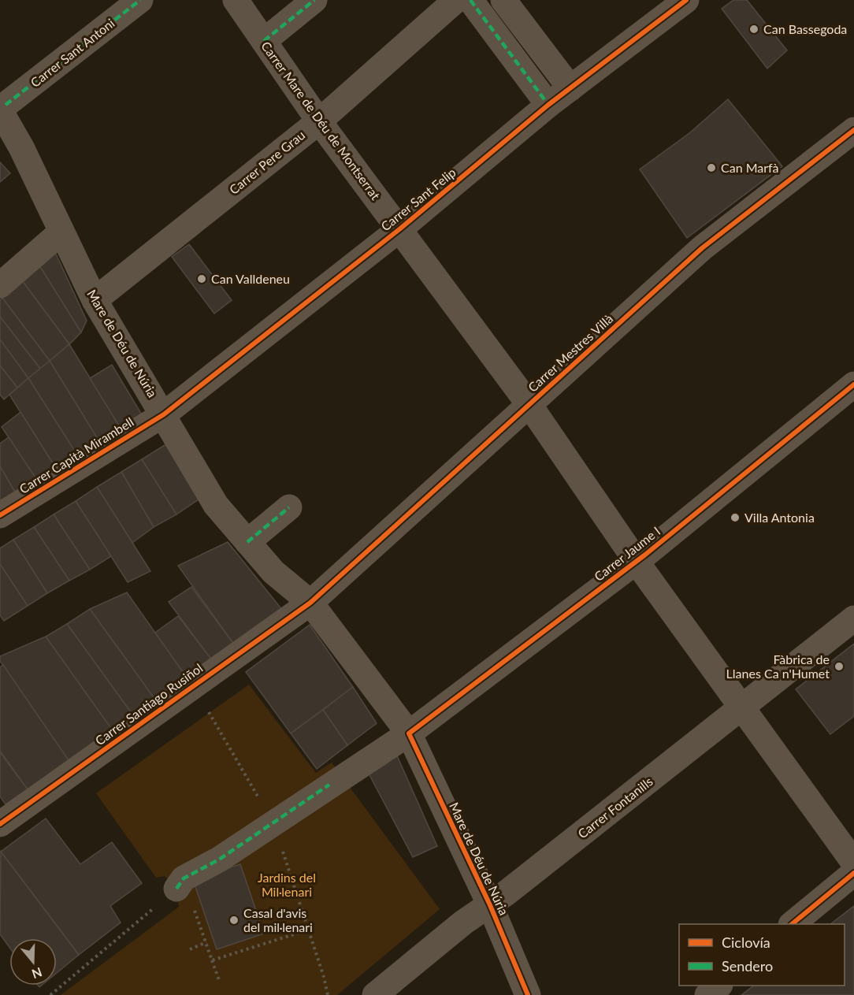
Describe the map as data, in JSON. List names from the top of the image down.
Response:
{
  "streets": {
    "street": [
      "Carrer Sant Antoni",
      "Carrer Mare de Déu de Montserrat",
      "Carrer Pere Grau",
      "Carrer Sant Felip",
      "Mare de Déu de Núria",
      "Carrer Mestres Villà",
      "Carrer Capità Mirambell",
      "Carrer Jaume I",
      "Carrer Santiago Rusiñol",
      "Carrer Fontanills"
    ]
  },
  "crossings": [
    ["Carrer Sant Antoni", "Mare de Déu de Núria"],
    ["Carrer Mare de Déu de Montserrat", "Carrer Pere Grau"],
    ["Carrer Mare de Déu de Montserrat", "Carrer Sant Felip"],
    ["Carrer Mare de Déu de Montserrat", "Carrer Mestres Villà"],
    ["Carrer Mare de Déu de Montserrat", "Carrer Jaume I"],
    ["Carrer Mare de Déu de Montserrat", "Carrer Fontanills"],
    ["Carrer Pere Grau", "Mare de Déu de Núria"],
    ["Carrer Sant Felip", "Mare de Déu de Núria"],
    ["Carrer Sant Felip", "Carrer Capità Mirambell"],
    ["Mare de Déu de Núria", "Carrer Mestres Villà"],
    ["Mare de Déu de Núria", "Carrer Capità Mirambell"],
    ["Mare de Déu de Núria", "Carrer Jaume I"],
    ["Mare de Déu de Núria", "Carrer Santiago Rusiñol"],
    ["Mare de Déu de Núria", "Carrer Fontanills"],
    ["Carrer Mestres Villà", "Carrer Santiago Rusiñol"]
  ],
  "parks": ["Jardins del Mil·lenari"],
  "places": [
    "Can Bassegoda",
    "Can Marfà",
    "Can Valldeneu",
    "Villa Antonia",
    "Fàbrica de Llanes Ca n'Humet",
    "Casal d'avis del mil·lenari"
  ],
  "legend": ["Ciclovía", "Sendero"],
  "north": "bottom"
}
